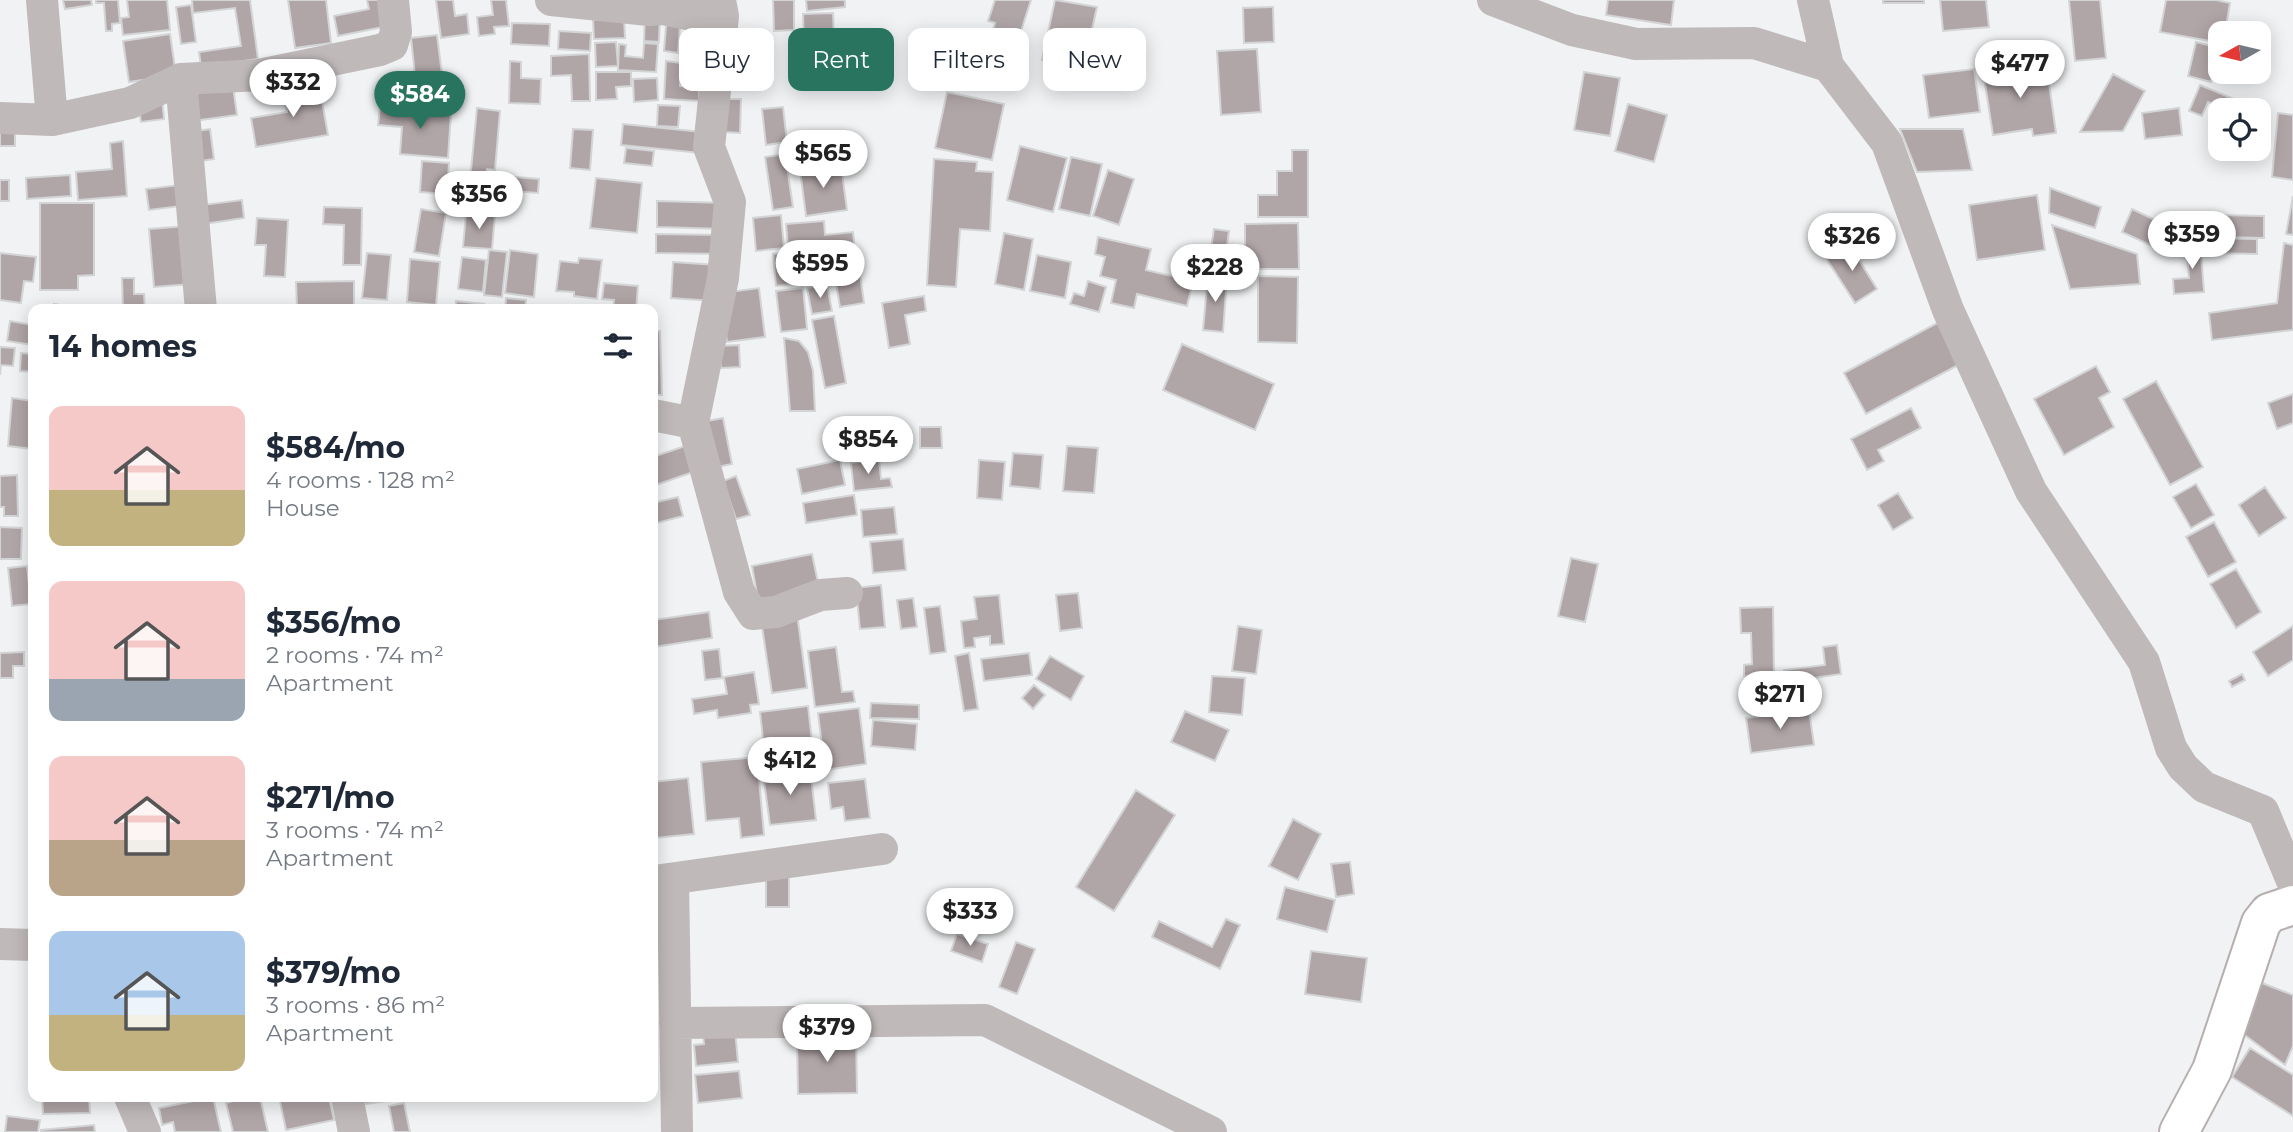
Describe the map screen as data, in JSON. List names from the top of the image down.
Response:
{
  "north": "left",
  "page": {
    "chip": [
      "Buy",
      "Rent",
      "Filters",
      "New"
    ],
    "price": [
      "$477",
      "$332",
      "$584",
      "$565",
      "$356",
      "$359",
      "$326",
      "$595",
      "$228",
      "$854",
      "$271",
      "$412",
      "$333",
      "$379"
    ],
    "heading": "14 homes",
    "list": [
      {
        "name": "$584/mo",
        "note": "4 rooms · 128 m² · House"
      },
      {
        "name": "$356/mo",
        "note": "2 rooms · 74 m² · Apartment"
      },
      {
        "name": "$271/mo",
        "note": "3 rooms · 74 m² · Apartment"
      },
      {
        "name": "$379/mo",
        "note": "3 rooms · 86 m² · Apartment"
      }
    ]
  }
}
